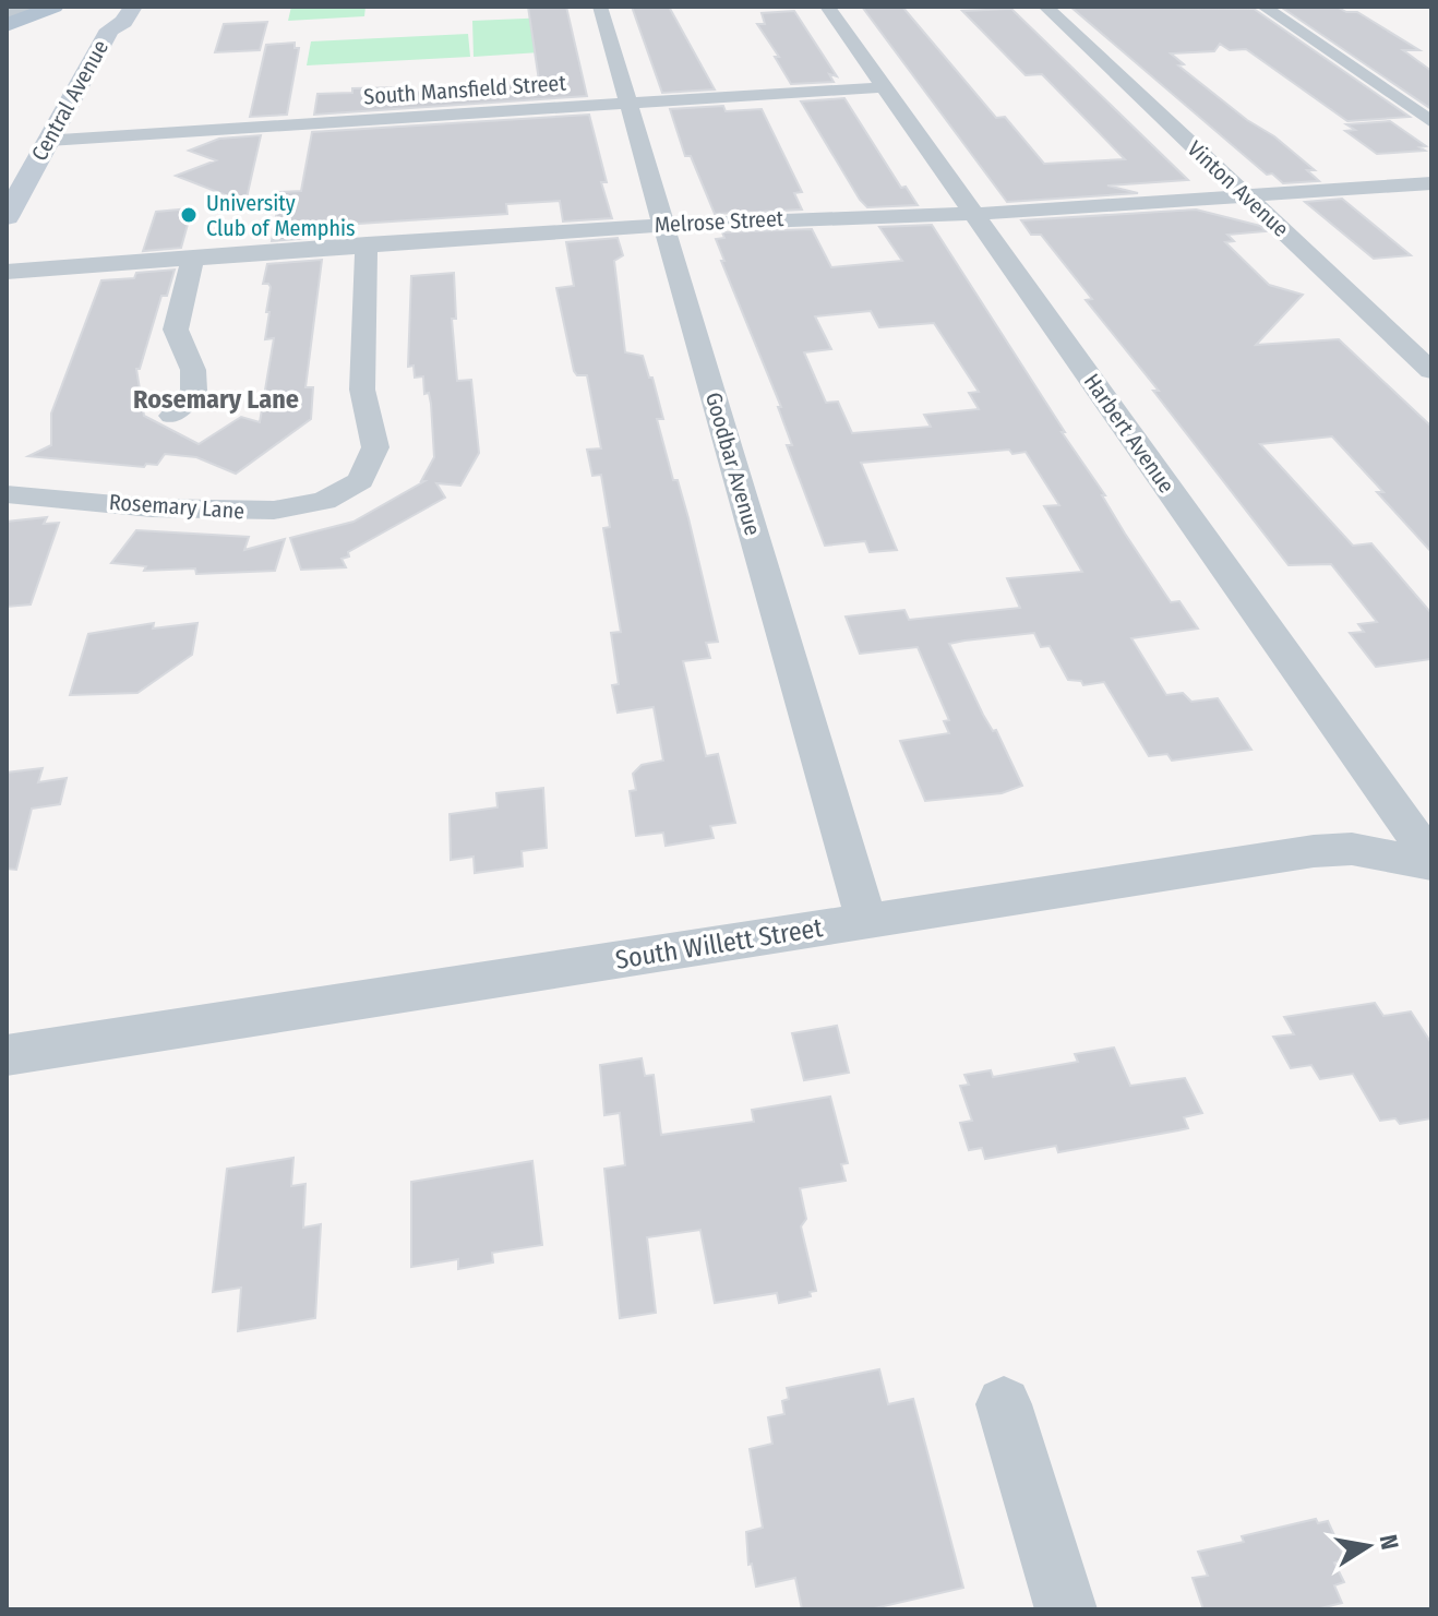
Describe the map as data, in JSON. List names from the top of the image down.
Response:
{
  "streets": {
    "main road": ["Central Avenue"],
    "street": [
      "South Mansfield Street",
      "Vinton Avenue",
      "Melrose Street",
      "Harbert Avenue",
      "Goodbar Avenue",
      "Rosemary Lane",
      "South Willett Street"
    ]
  },
  "crossings": [
    ["South Mansfield Street", "Central Avenue"],
    ["South Mansfield Street", "Harbert Avenue"],
    ["South Mansfield Street", "Goodbar Avenue"],
    ["Vinton Avenue", "Melrose Street"],
    ["Melrose Street", "Harbert Avenue"],
    ["Melrose Street", "Goodbar Avenue"],
    ["Melrose Street", "Rosemary Lane"],
    ["Harbert Avenue", "South Willett Street"],
    ["Goodbar Avenue", "South Willett Street"]
  ],
  "districts": ["Rosemary Lane"],
  "places": ["University Club of Memphis"],
  "north": "right"
}
